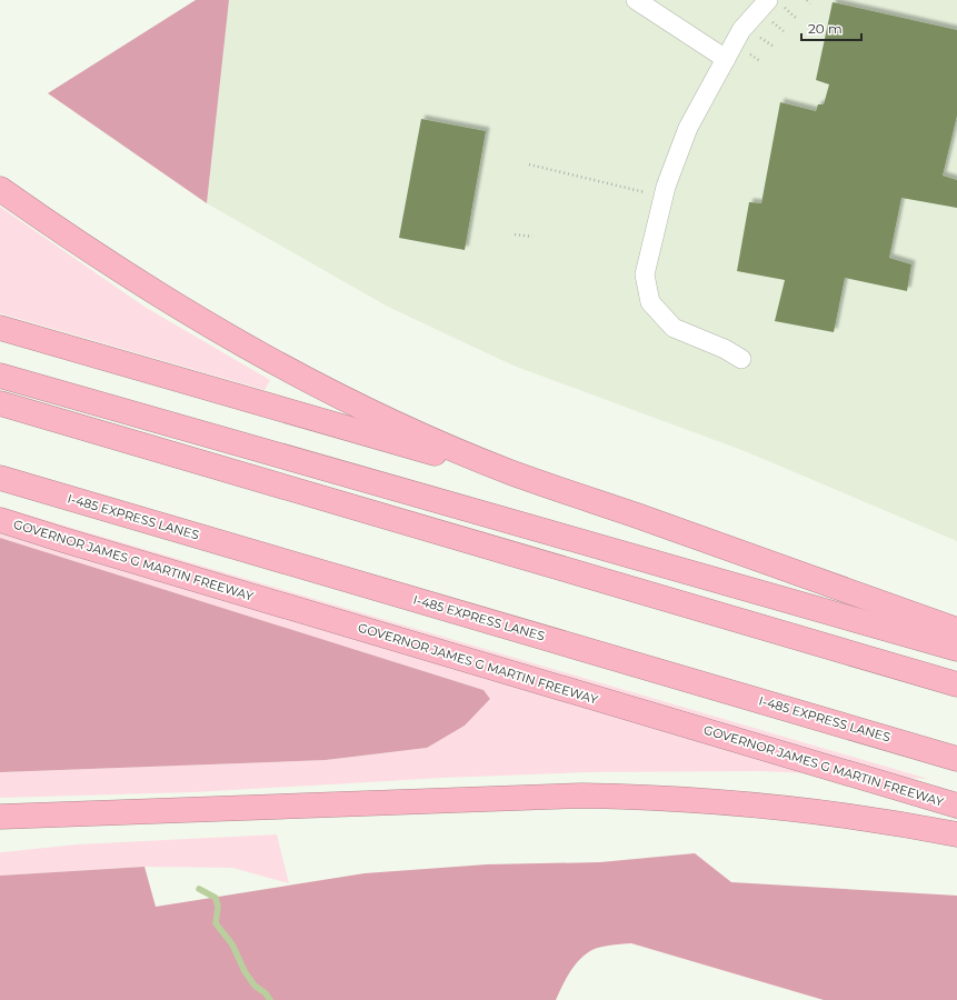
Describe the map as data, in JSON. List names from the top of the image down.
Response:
{
  "streets": {
    "highway": ["I-485 EXPRESS LANES", "GOVERNOR JAMES G MARTIN FREEWAY"]
  },
  "scale_bar": "20 m"
}
